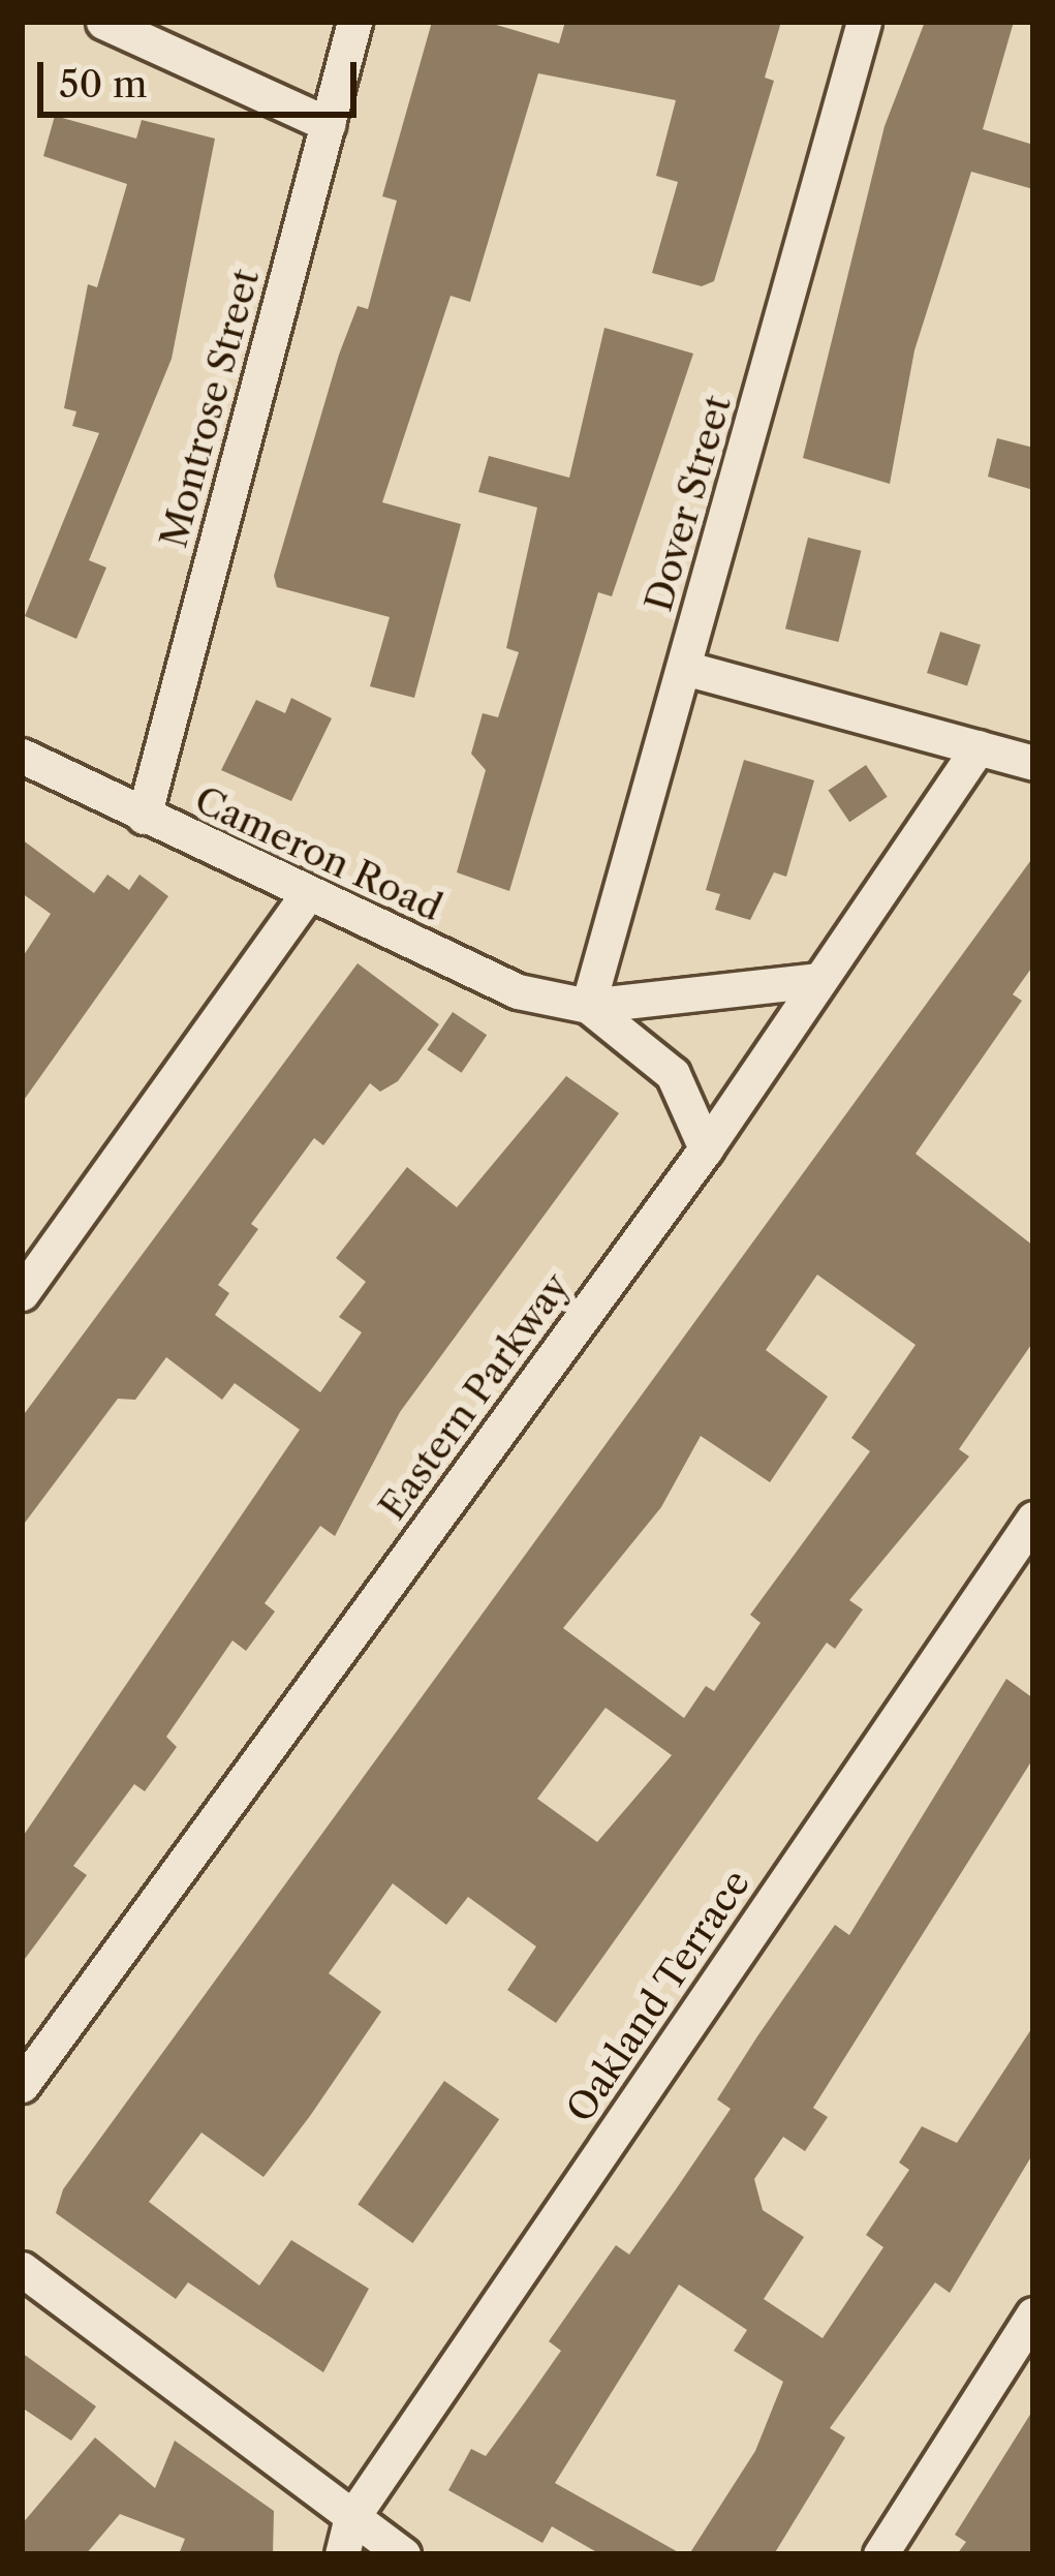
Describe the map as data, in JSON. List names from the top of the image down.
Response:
{
  "streets": {
    "street": [
      "Montrose Street",
      "Dover Street",
      "Cameron Road",
      "Eastern Parkway",
      "Oakland Terrace"
    ]
  },
  "crossings": [
    ["Montrose Street", "Cameron Road"],
    ["Dover Street", "Cameron Road"],
    ["Cameron Road", "Eastern Parkway"]
  ],
  "scale_bar": "50 m"
}
